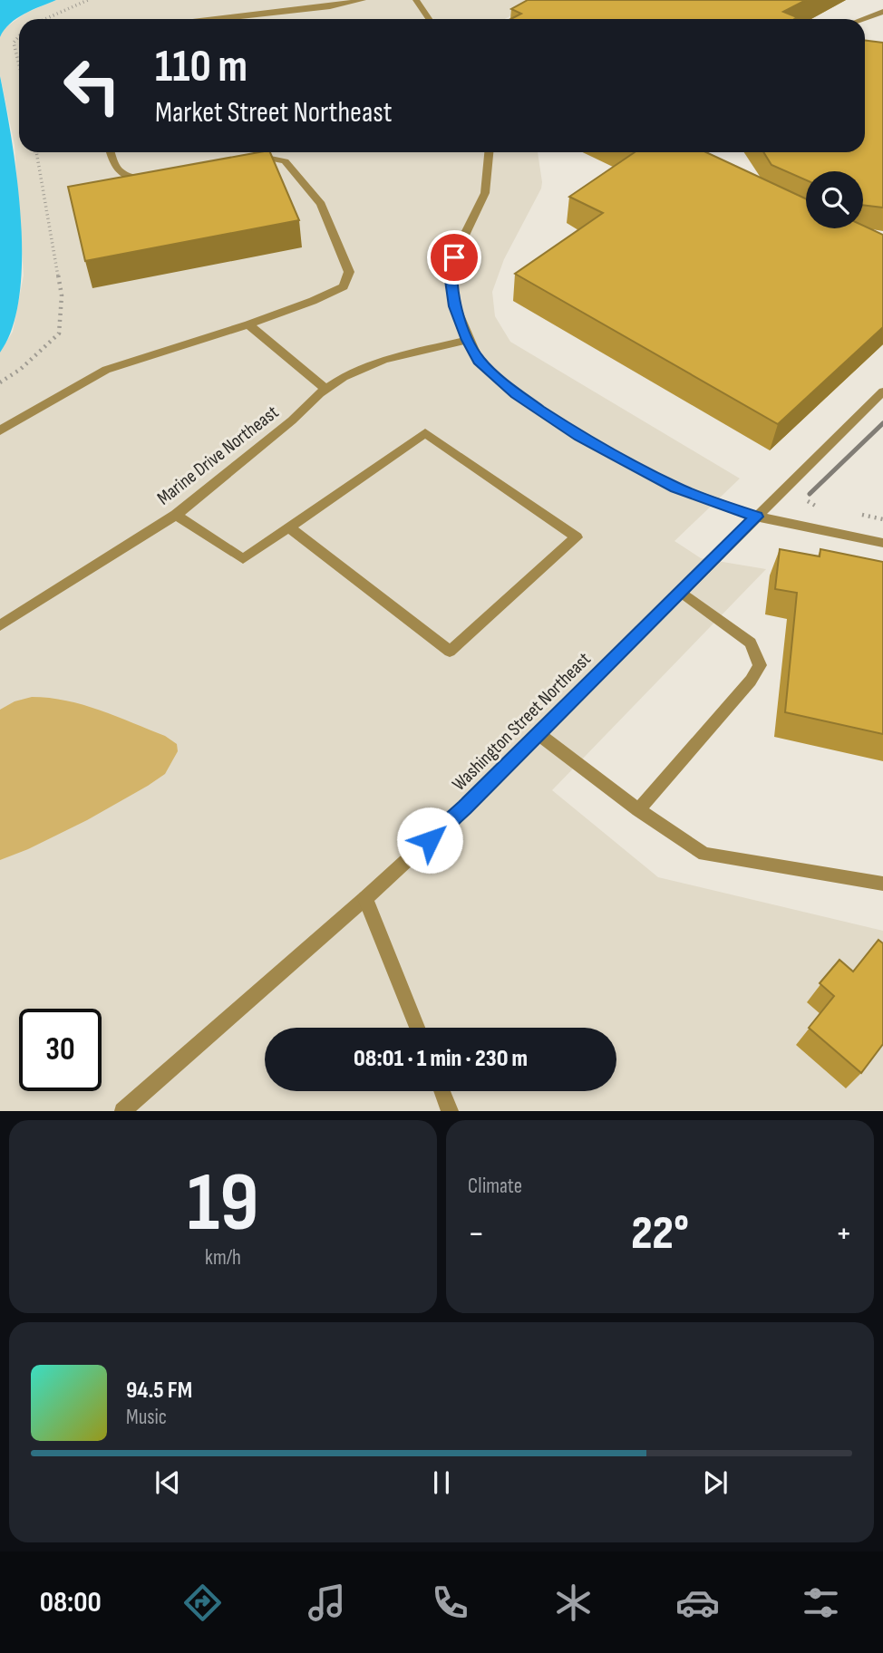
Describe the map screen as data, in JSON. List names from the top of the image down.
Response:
{
  "streets": {
    "street": ["Marine Drive Northeast", "Washington Street Northeast"]
  },
  "page": {
    "turn": ["110 m", "Market Street Northeast"],
    "limit": "30",
    "trip": "08:01 · 1 min · 230 m",
    "tile": [
      ["19", "km/h"],
      "Climate"
    ],
    "heat": ["−", "22°", "+"],
    "song": ["94.5 FM", "Music"],
    "tabs": "08:00"
  }
}
